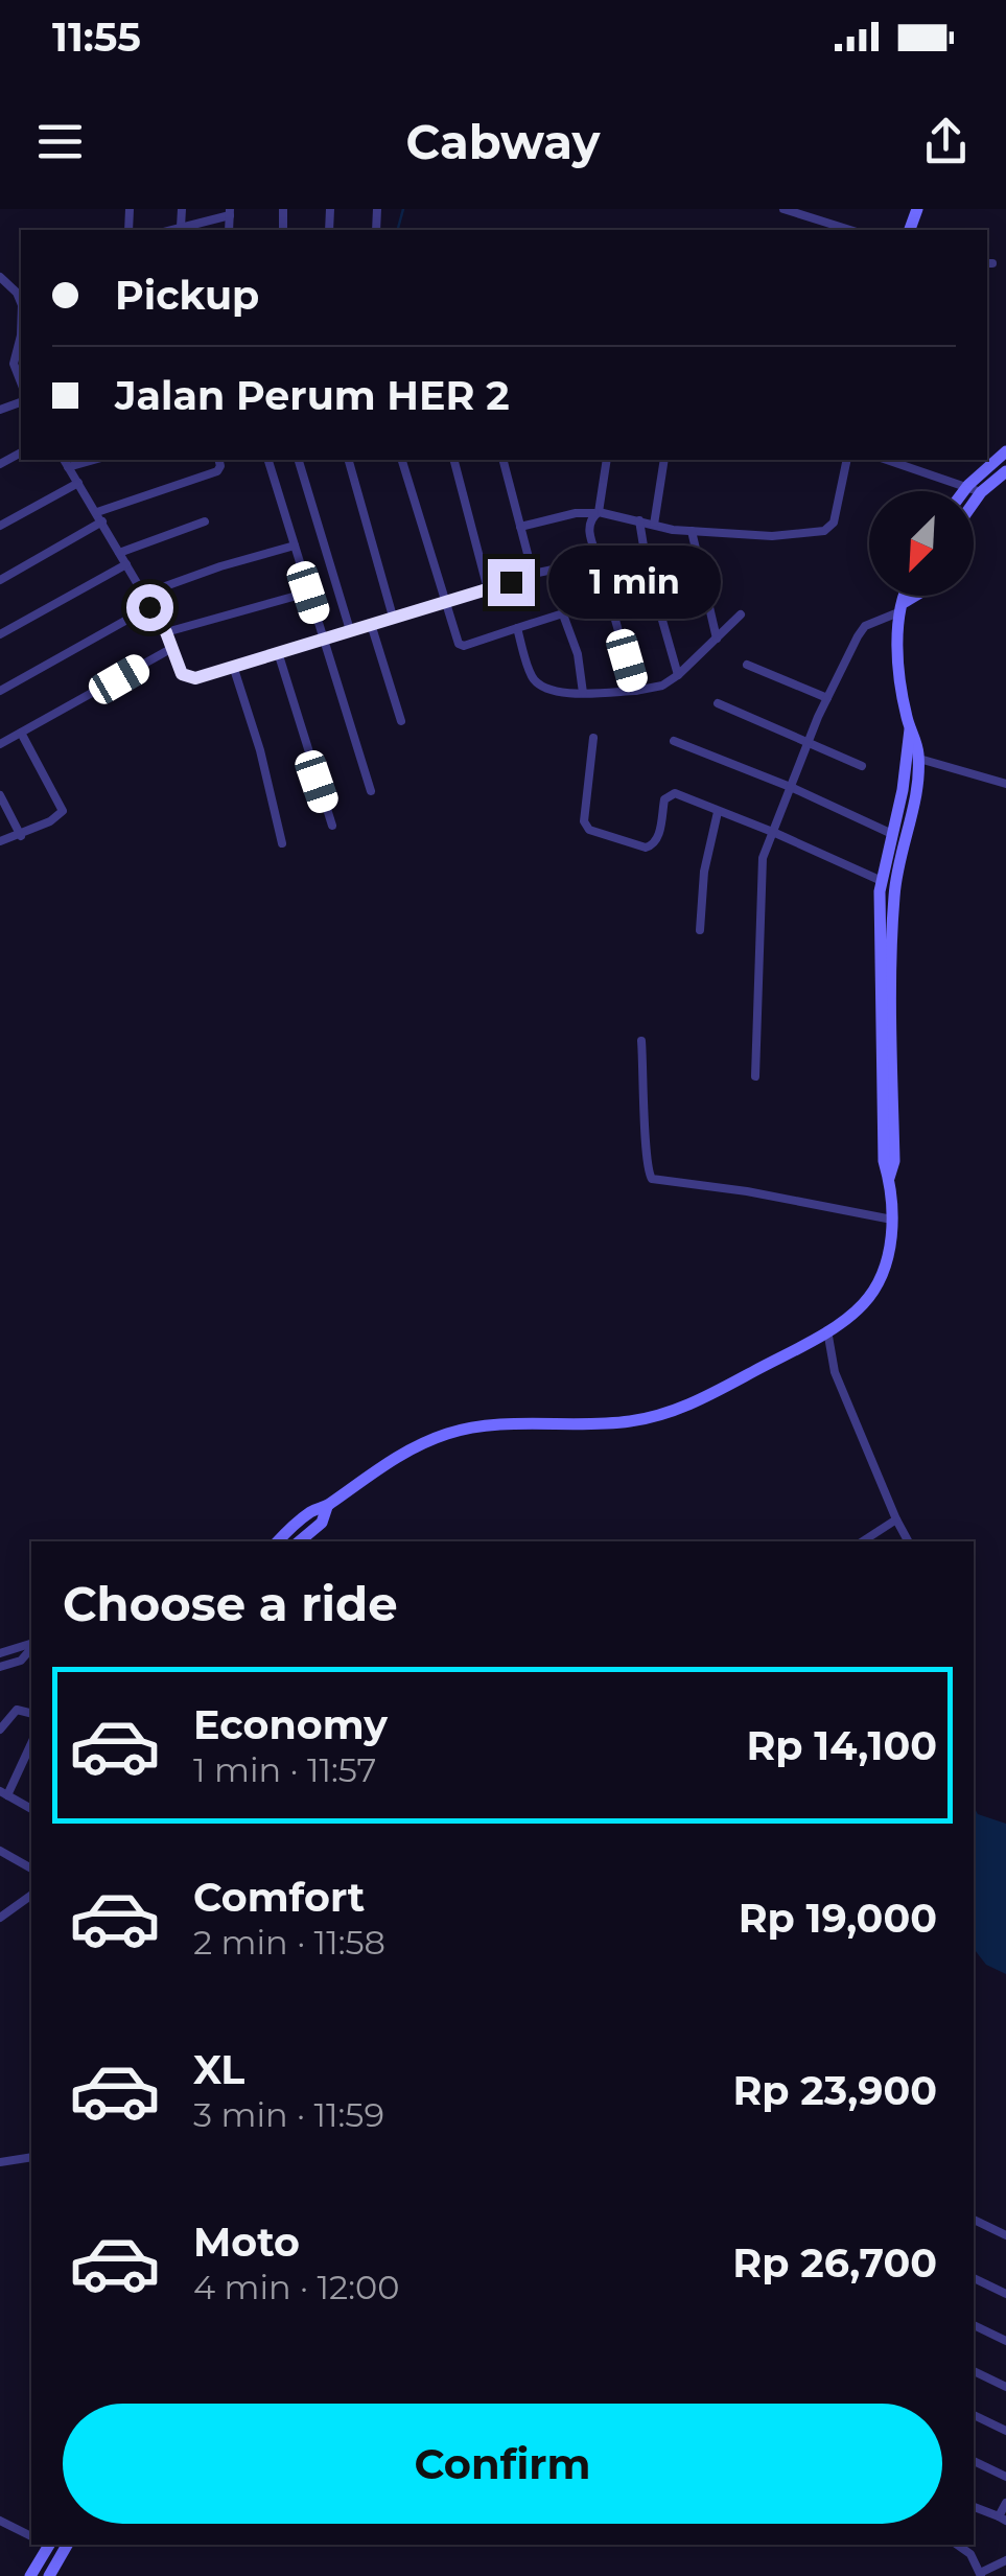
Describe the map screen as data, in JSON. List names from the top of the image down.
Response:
{
  "north": "bottom left",
  "page": {
    "status": "11:55",
    "header": "Cabway",
    "banner": ["Pickup", "Jalan Perum HER 2"],
    "bubble": "1 min",
    "heading": "Choose a ride",
    "list": [
      {
        "name": "Economy",
        "note": "1 min · 11:57",
        "value": "Rp 14,100"
      },
      {
        "name": "Comfort",
        "note": "2 min · 11:58",
        "value": "Rp 19,000"
      },
      {
        "name": "XL",
        "note": "3 min · 11:59",
        "value": "Rp 23,900"
      },
      {
        "name": "Moto",
        "note": "4 min · 12:00",
        "value": "Rp 26,700"
      }
    ],
    "buttons": "Confirm"
  }
}
